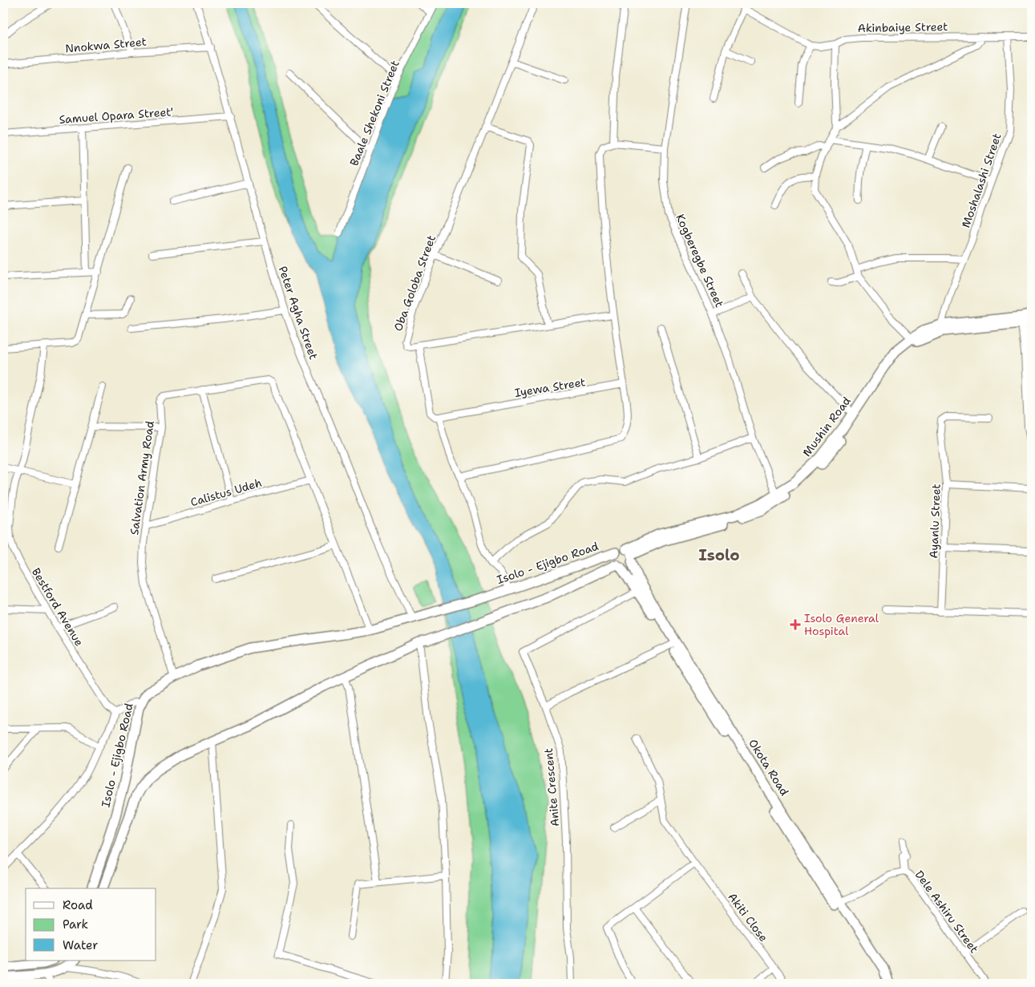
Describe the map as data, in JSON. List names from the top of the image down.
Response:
{
  "streets": {
    "main road": ["Mushin Road", "Isolo - Ejigbo Road", "Okota Road"],
    "street": [
      "Akinbaiye Street",
      "Nnokwa Street",
      "Baale Shekoni Street",
      "Samuel Opara Street'",
      "Moshalashi Street",
      "Kogberegbe Street",
      "Oba Goloba Street",
      "Peter Agha Street",
      "Iyewa Street",
      "Salvation Army Road",
      "Calistus Udeh",
      "Ayanlu Street",
      "Bestford Avenue",
      "Anite Crescent",
      "Dele Ashiru Street",
      "Akiti Close"
    ]
  },
  "crossings": [
    ["Akinbaiye Street", "Moshalashi Street"],
    ["Nnokwa Street", "Peter Agha Street"],
    ["Samuel Opara Street'", "Peter Agha Street"],
    ["Moshalashi Street", "Mushin Road"],
    ["Kogberegbe Street", "Mushin Road"],
    ["Peter Agha Street", "Isolo - Ejigbo Road"],
    ["Mushin Road", "Isolo - Ejigbo Road"],
    ["Mushin Road", "Okota Road"],
    ["Salvation Army Road", "Calistus Udeh"],
    ["Salvation Army Road", "Isolo - Ejigbo Road"],
    ["Isolo - Ejigbo Road", "Okota Road"],
    ["Okota Road", "Dele Ashiru Street"]
  ],
  "districts": ["Isolo"],
  "places": {
    "health": ["Isolo General Hospital"]
  },
  "legend": ["Road", "Park", "Water"]
}
